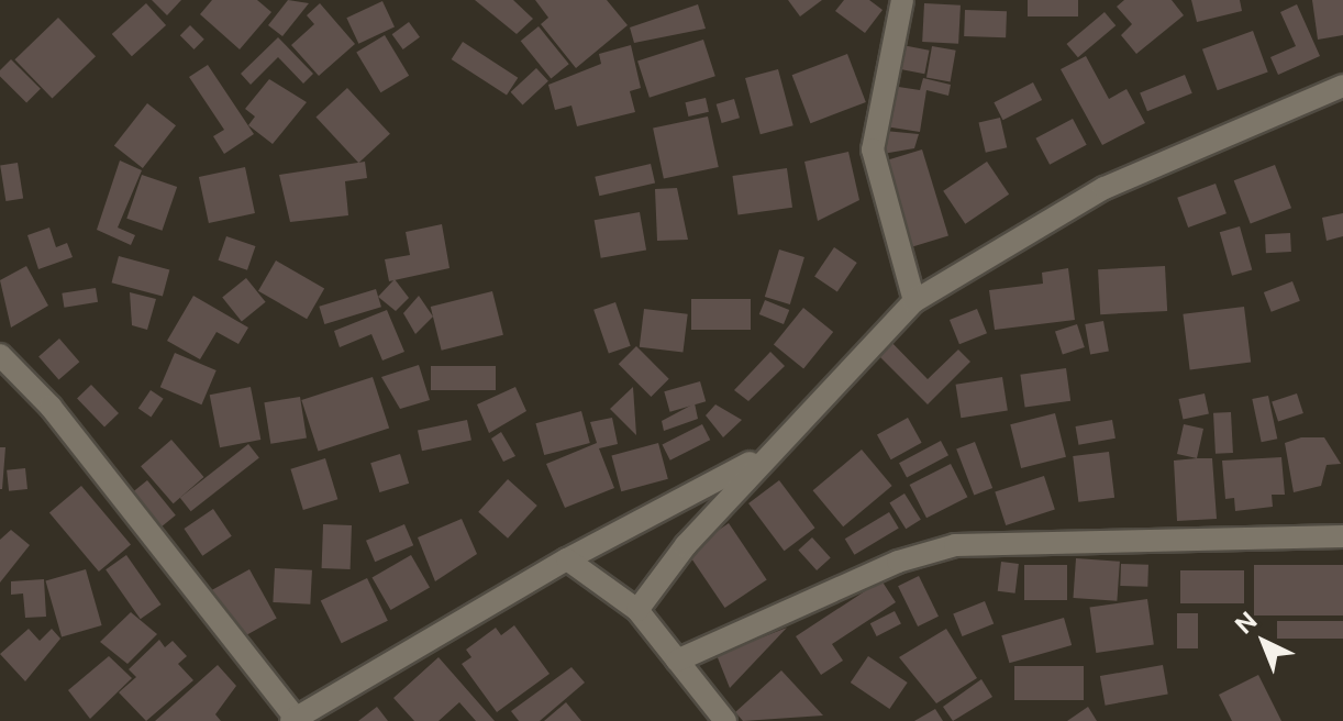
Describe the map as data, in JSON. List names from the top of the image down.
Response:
{
  "north": "top left"
}
